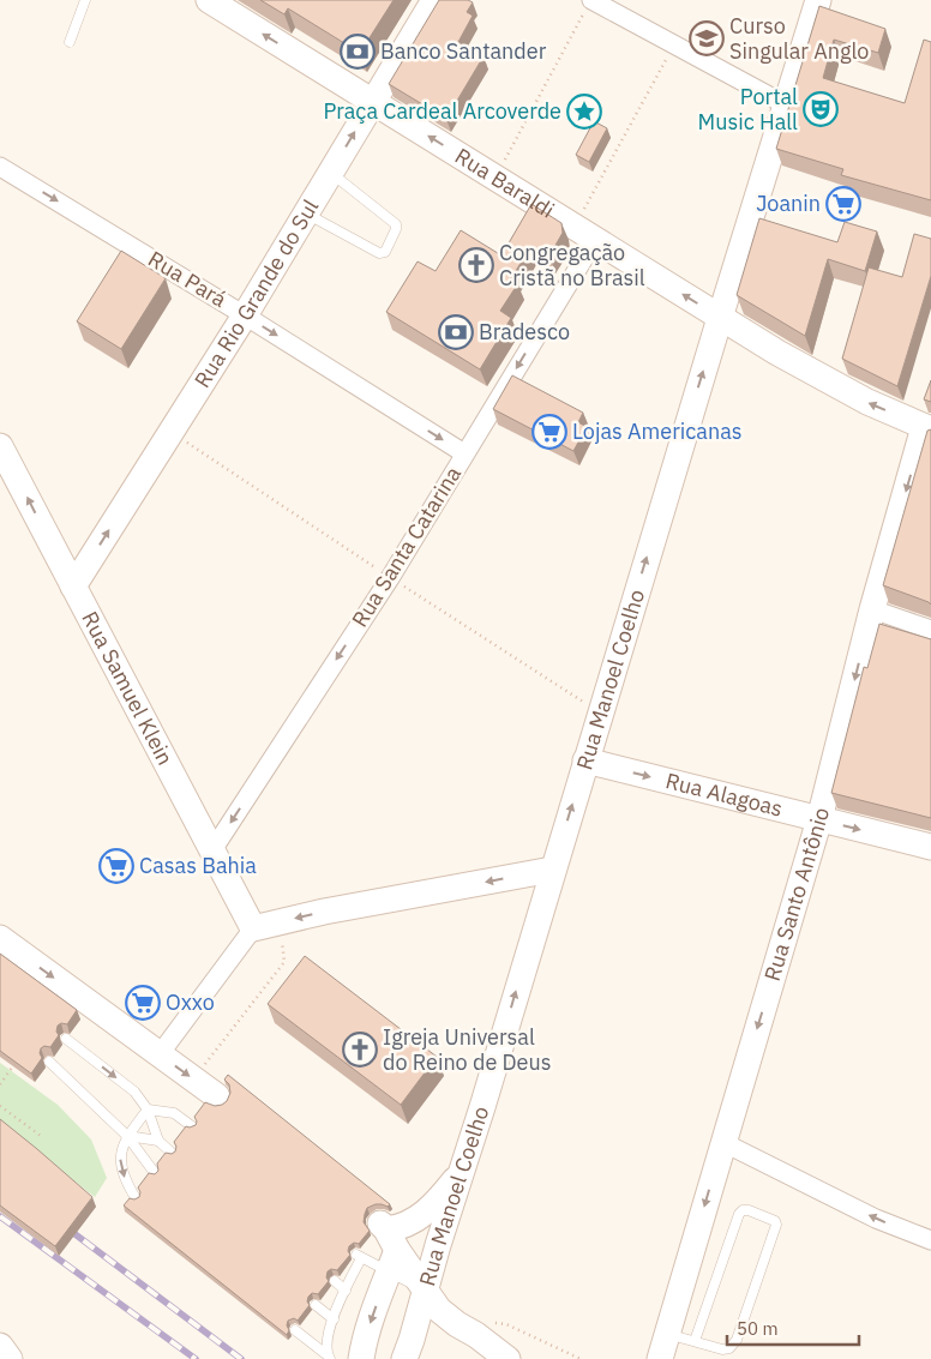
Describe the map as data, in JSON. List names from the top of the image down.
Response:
{
  "streets": {
    "street": [
      "Rua Baraldi",
      "Rua Pará",
      "Rua Rio Grande do Sul",
      "Rua Santa Catarina",
      "Rua Manoel Coelho",
      "Rua Samuel Klein",
      "Rua Alagoas",
      "Rua Santo Antônio"
    ]
  },
  "crossings": [
    ["Rua Baraldi", "Rua Rio Grande do Sul"],
    ["Rua Baraldi", "Rua Santa Catarina"],
    ["Rua Baraldi", "Rua Manoel Coelho"],
    ["Rua Baraldi", "Rua Santo Antônio"],
    ["Rua Pará", "Rua Rio Grande do Sul"],
    ["Rua Pará", "Rua Santa Catarina"],
    ["Rua Rio Grande do Sul", "Rua Samuel Klein"],
    ["Rua Santa Catarina", "Rua Samuel Klein"],
    ["Rua Manoel Coelho", "Rua Alagoas"],
    ["Rua Alagoas", "Rua Santo Antônio"]
  ],
  "one_way": [
    "Rua Baraldi",
    "Rua Pará",
    "Rua Rio Grande do Sul",
    "Rua Santa Catarina",
    "Rua Manoel Coelho",
    "Rua Alagoas",
    "Rua Santo Antônio"
  ],
  "places": {
    "school or university": ["Curso Singular Anglo"],
    "bank": ["Banco Santander", "Bradesco"],
    "theatre": ["Portal Music Hall"],
    "place": ["Praça Cardeal Arcoverde"],
    "supermarket": [
      "Joanin",
      "Lojas Americanas",
      "Casas Bahia",
      "Oxxo"
    ],
    "church": ["Congregação Cristã no Brasil", "Igreja Universal do Reino de Deus"]
  },
  "scale_bar": "50 m"
}
